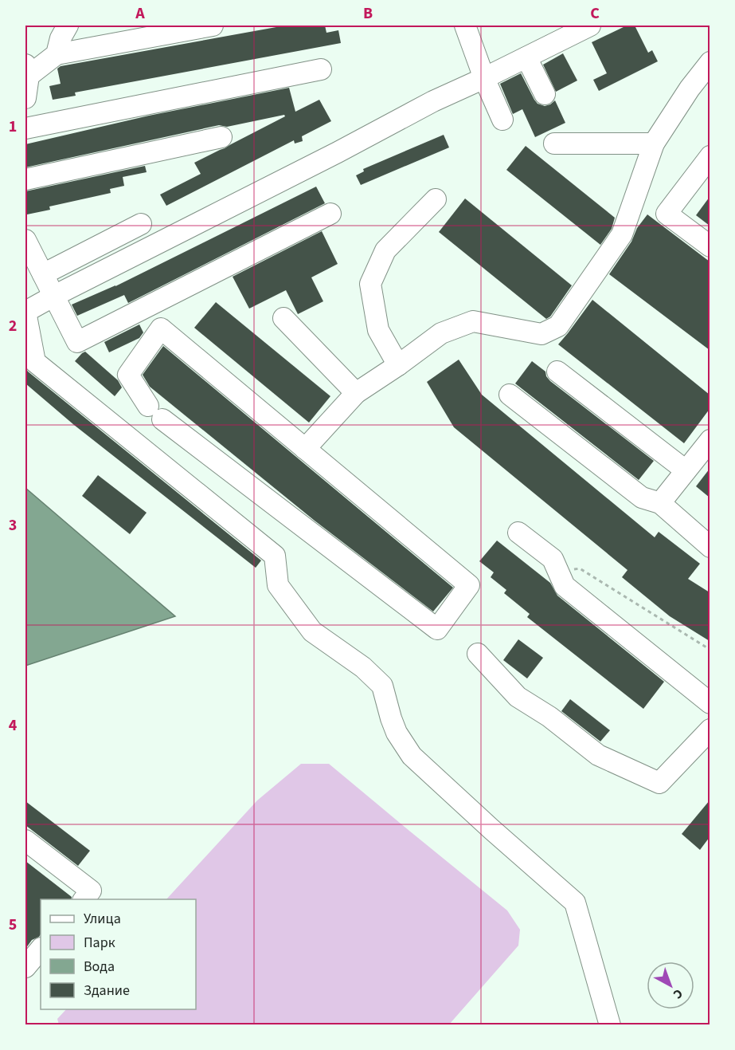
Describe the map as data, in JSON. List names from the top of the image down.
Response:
{
  "legend": [
    "Улица",
    "Парк",
    "Вода",
    "Здание"
  ],
  "north": "bottom right",
  "grid": {
    "columns": ["A", "B", "C"],
    "rows": [
      "1",
      "2",
      "3",
      "4",
      "5"
    ]
  }
}
